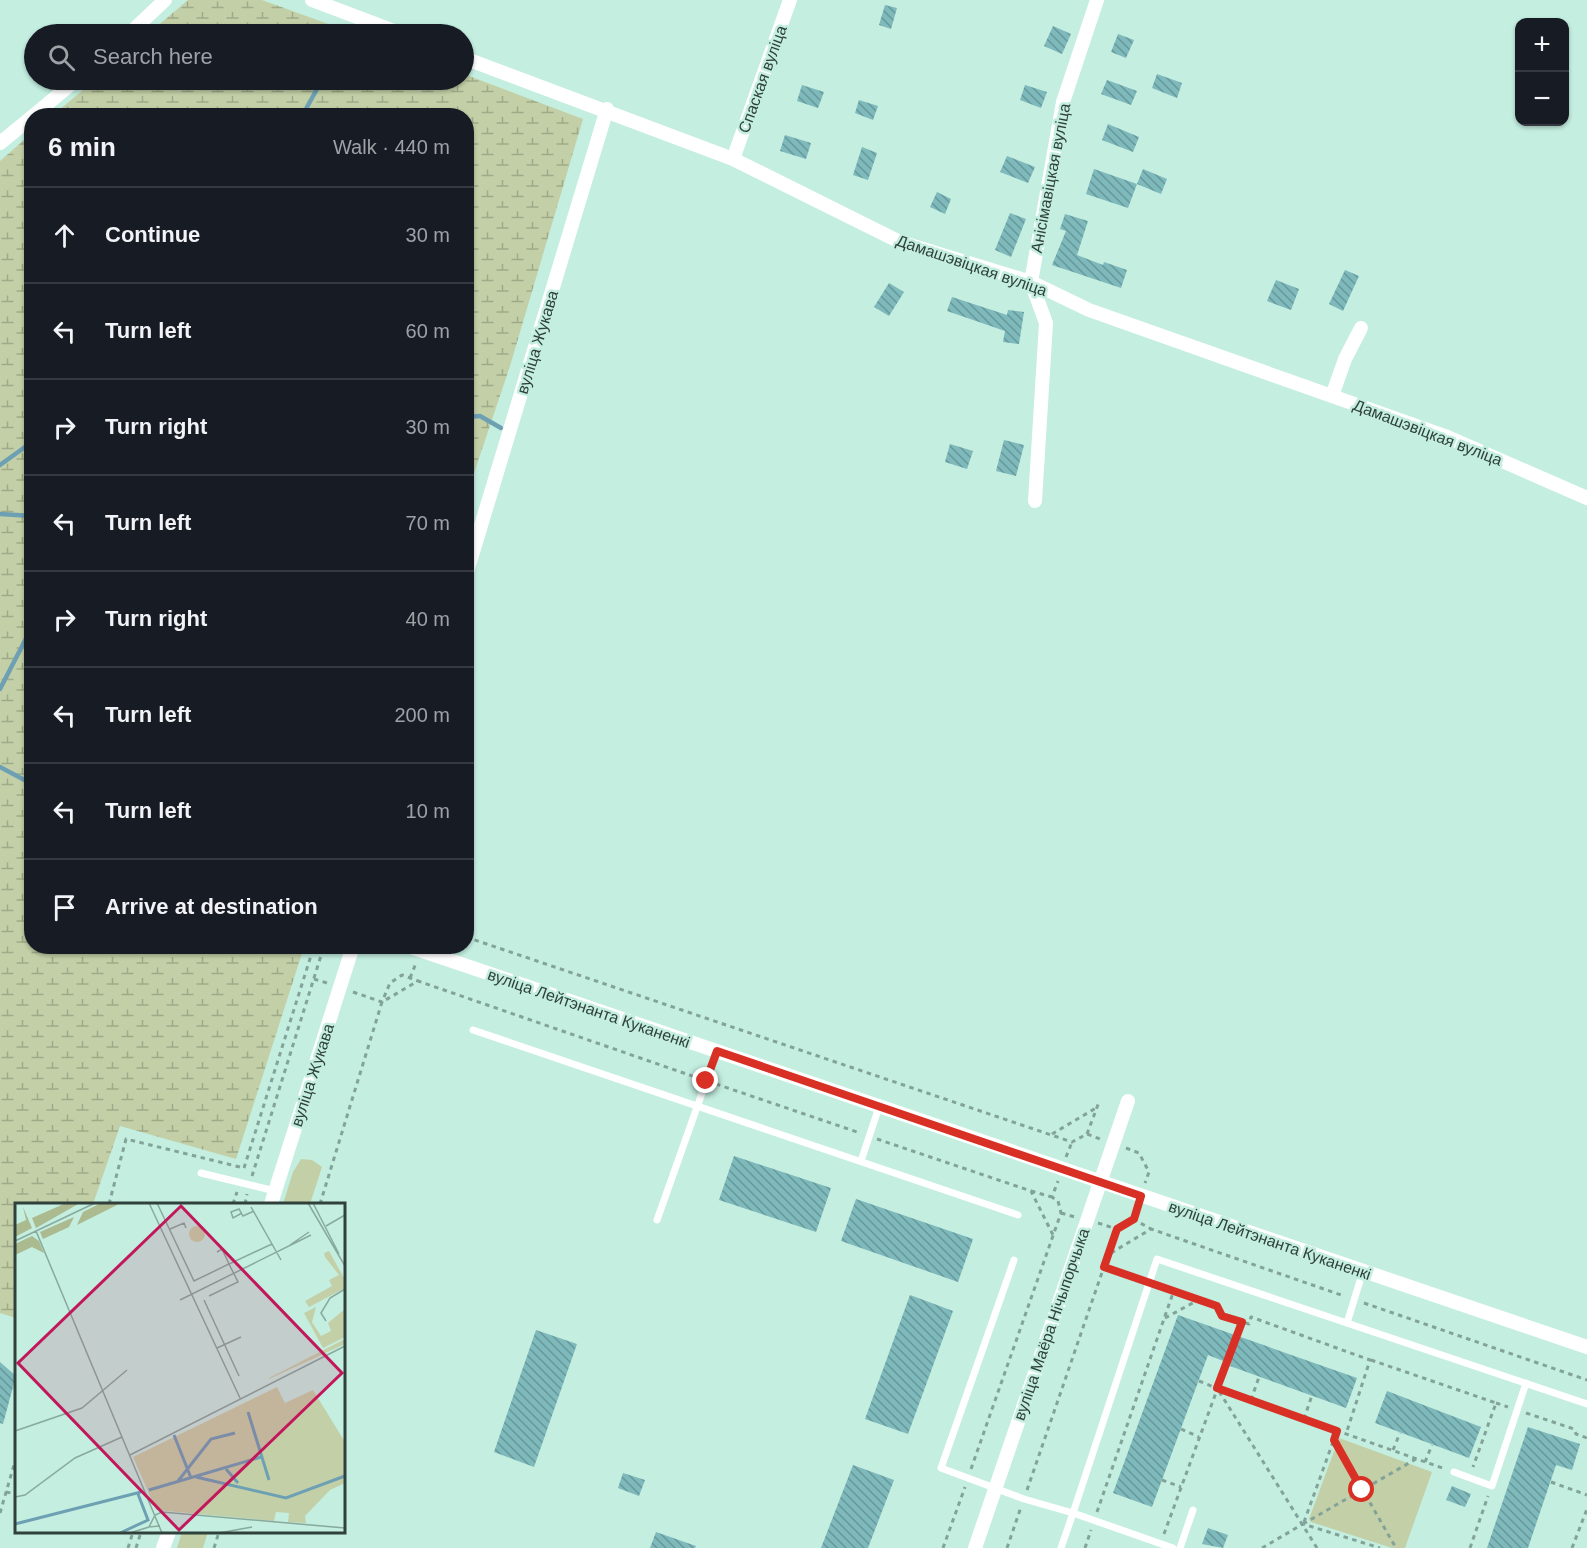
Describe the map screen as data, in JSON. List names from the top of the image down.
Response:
{
  "streets": {
    "street": [
      "Спаская вуліца",
      "Анісімавіцкая вуліца",
      "Дамашэвіцкая вуліца",
      "вуліца Жукава",
      "вуліца Лейтэнанта Куканенкі",
      "вуліца Маёра Нічыпорчыка"
    ]
  },
  "crossings": [
    ["Спаская вуліца", "Дамашэвіцкая вуліца"],
    ["Анісімавіцкая вуліца", "Дамашэвіцкая вуліца"],
    ["Дамашэвіцкая вуліца", "вуліца Жукава"],
    ["вуліца Лейтэнанта Куканенкі", "вуліца Маёра Нічыпорчыка"]
  ],
  "page": {
    "map_buttons": ["+", "−"],
    "search": "Search here",
    "heading": ["6 min", "Walk · 440 m"],
    "list": [
      ["Continue", "30 m"],
      ["Turn left", "60 m"],
      ["Turn right", "30 m"],
      ["Turn left", "70 m"],
      ["Turn right", "40 m"],
      ["Turn left", "200 m"],
      ["Turn left", "10 m"],
      "Arrive at destination"
    ]
  }
}
